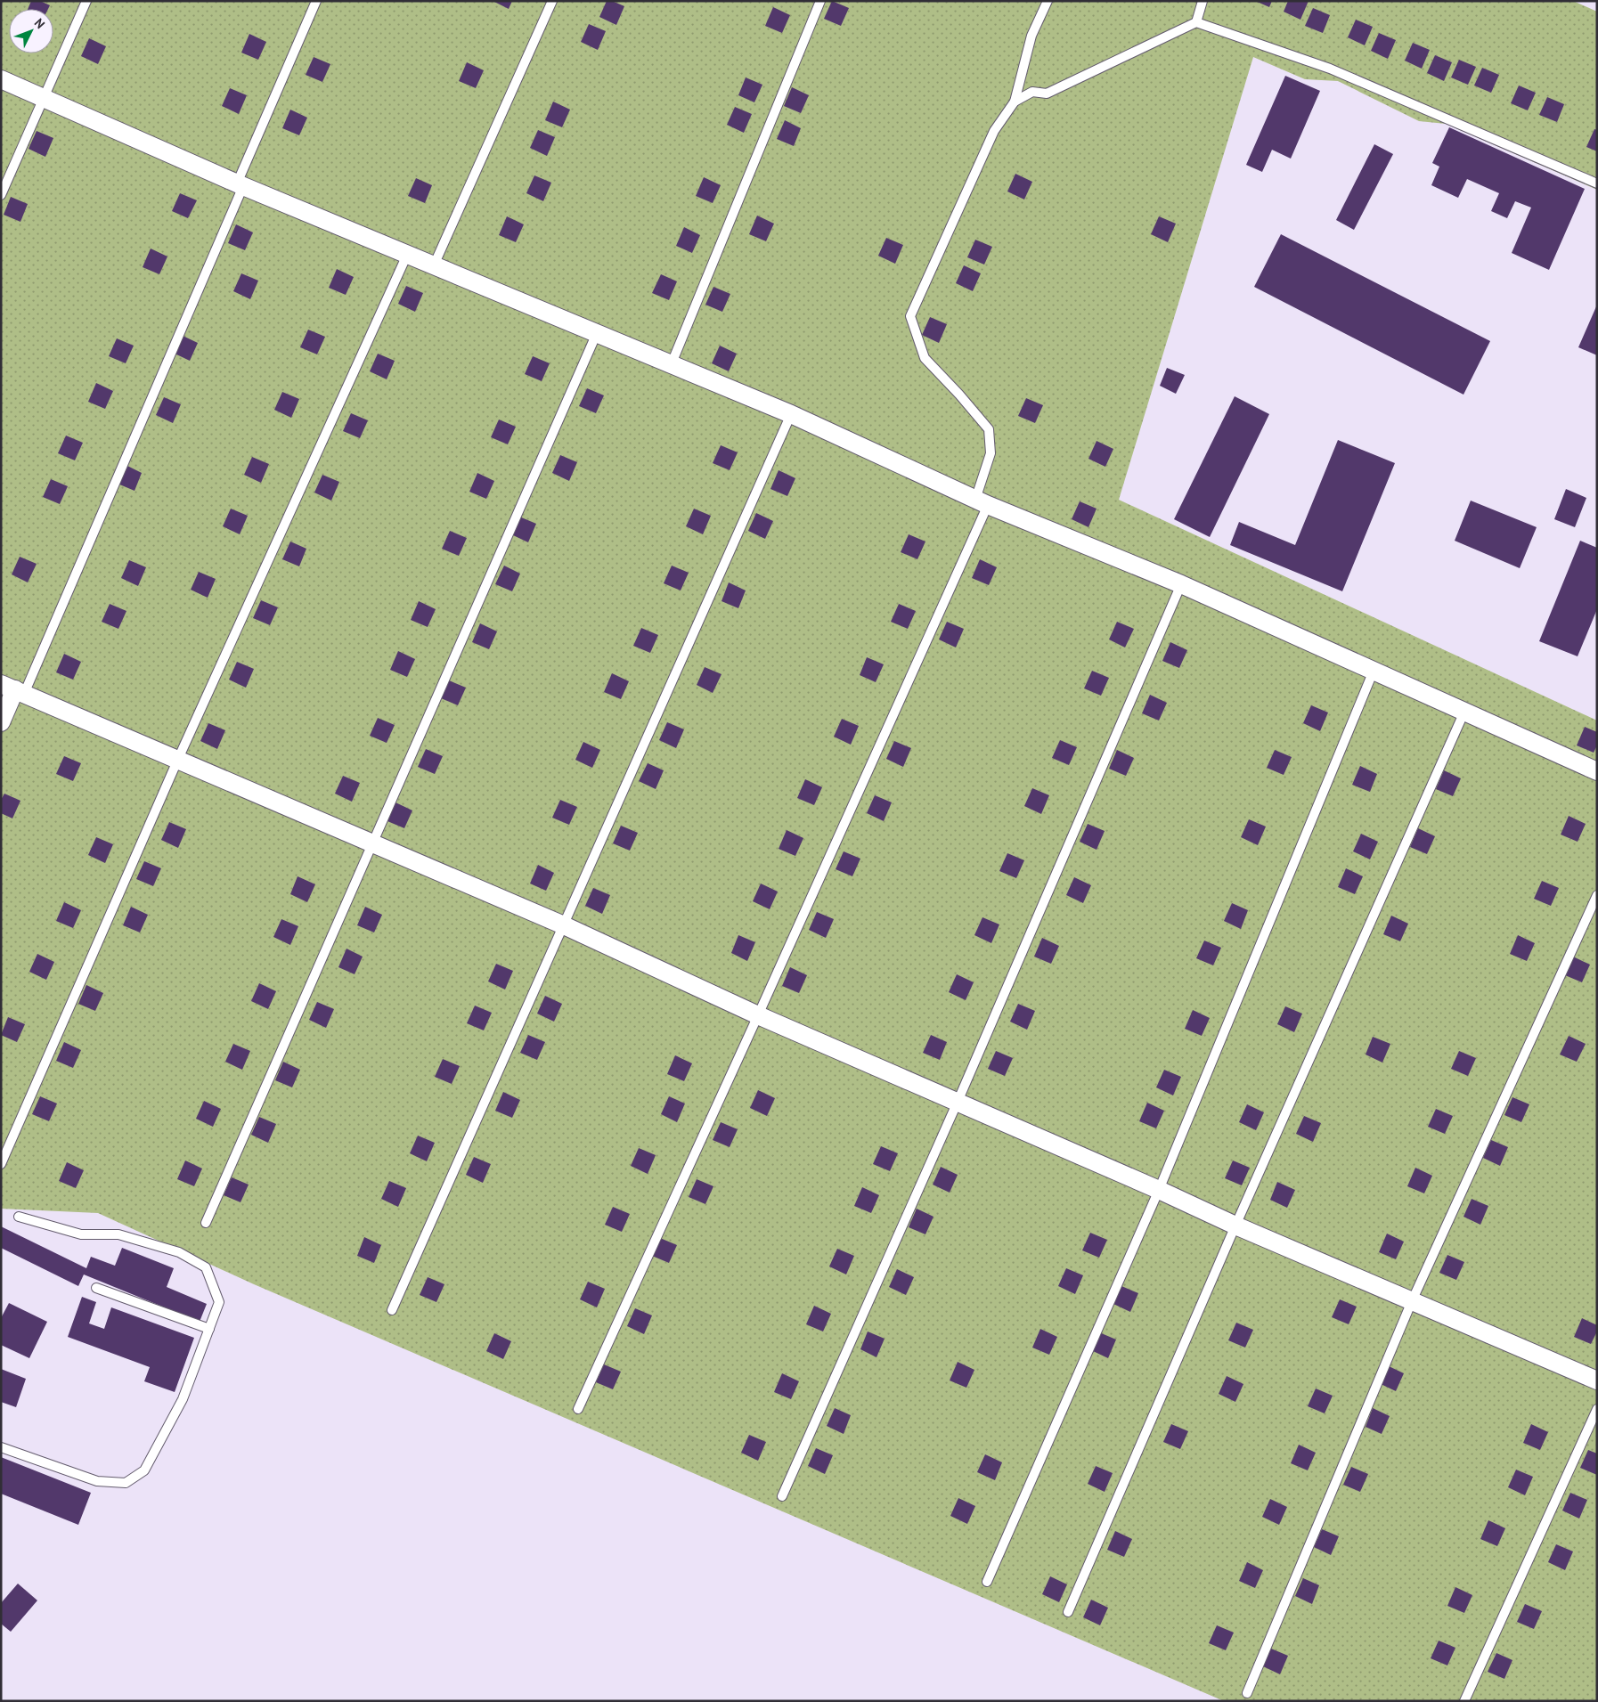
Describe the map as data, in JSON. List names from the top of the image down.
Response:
{
  "north": "top right"
}
